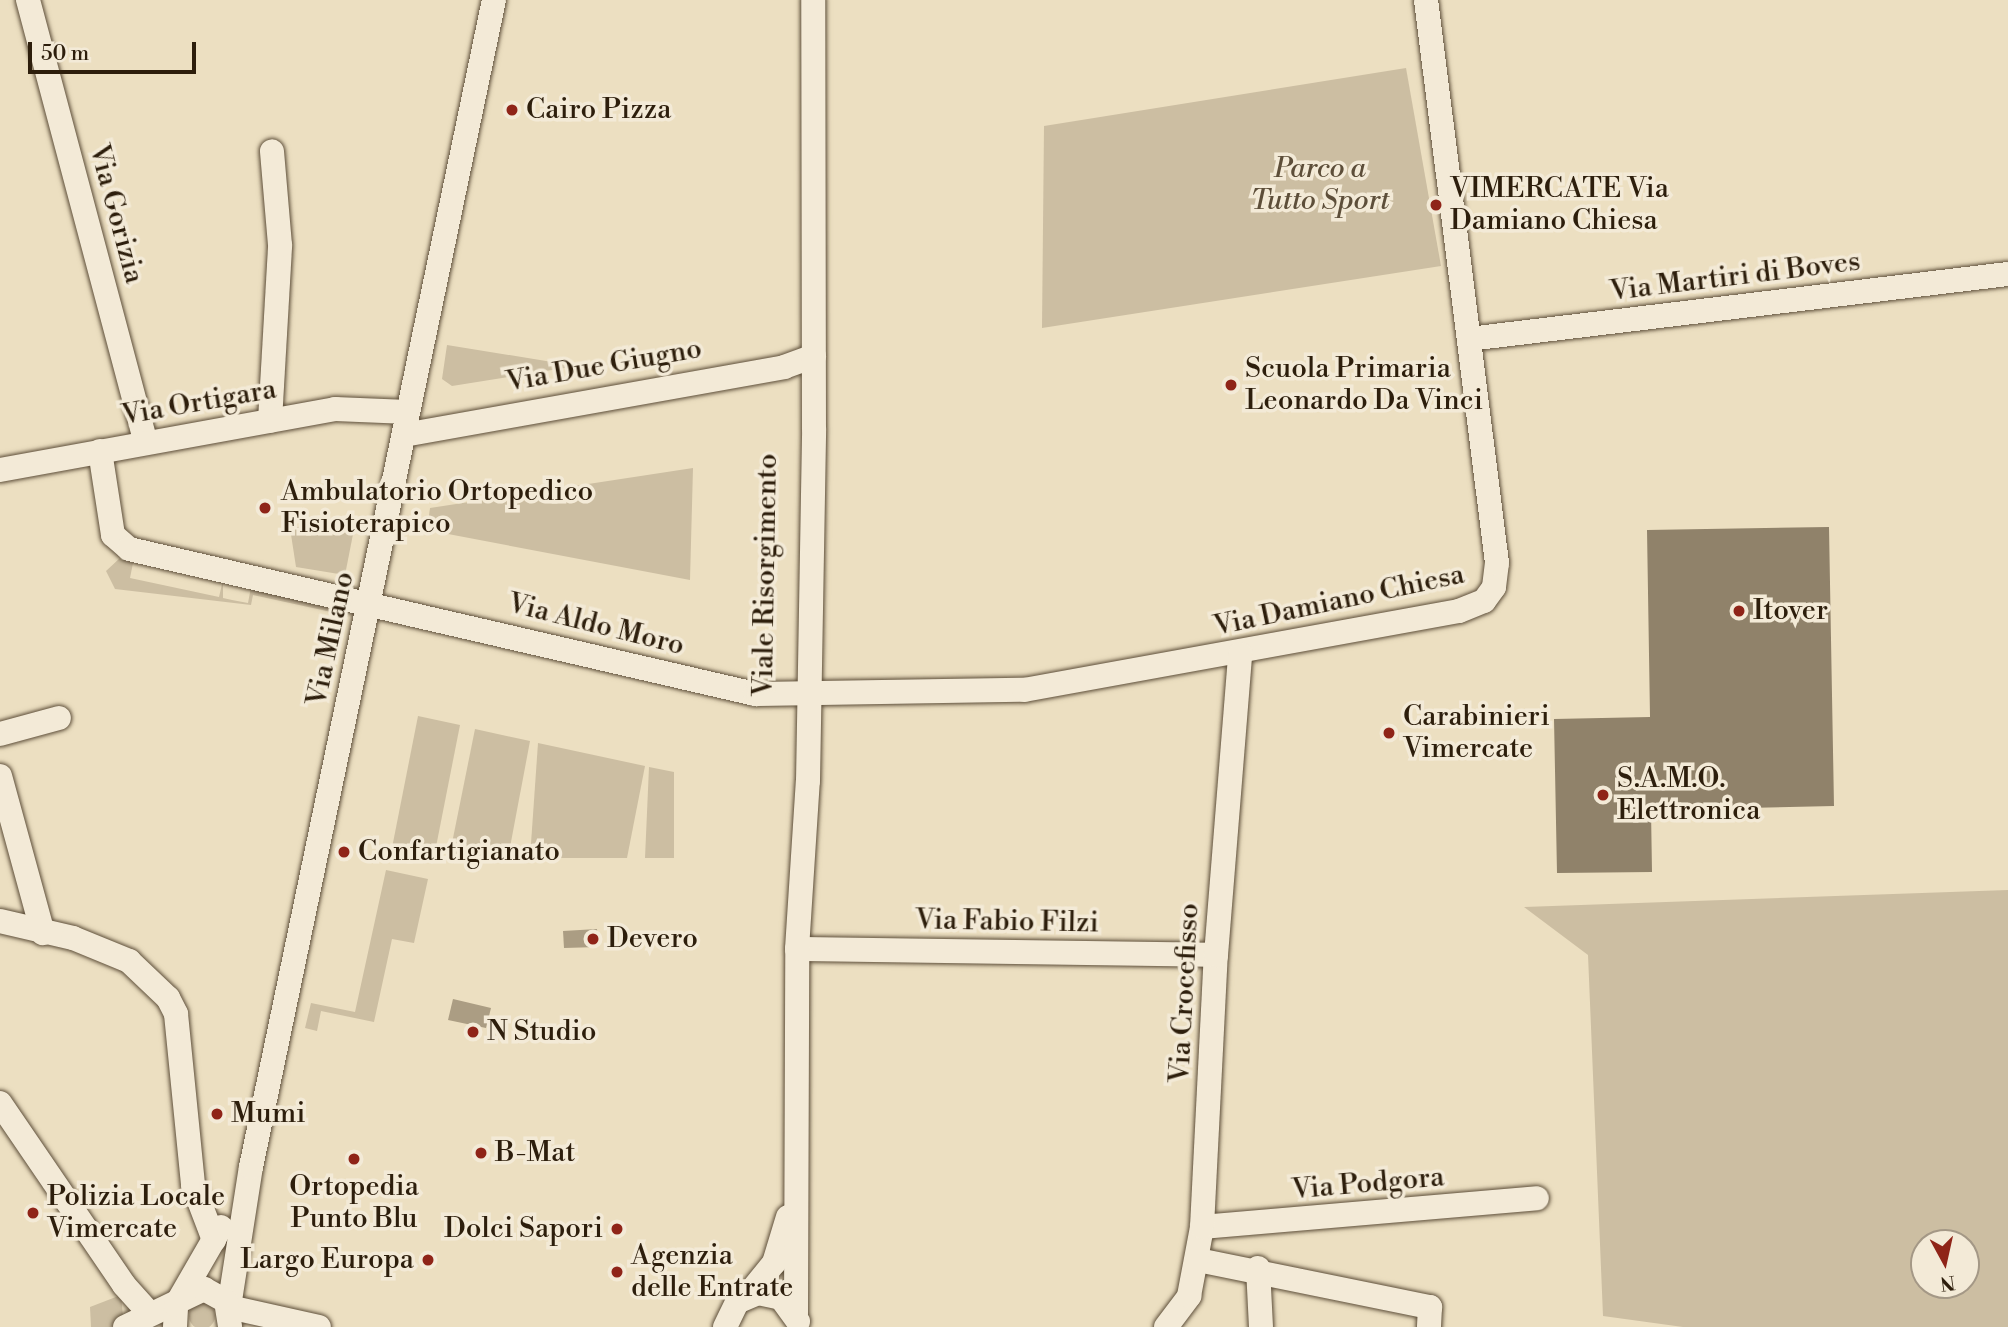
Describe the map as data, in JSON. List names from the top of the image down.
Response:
{
  "streets": {
    "street": [
      "Via Gorizia",
      "Via Martiri di Boves",
      "Via Due Giugno",
      "Via Ortigara",
      "Viale Risorgimento",
      "Via Damiano Chiesa",
      "Via Aldo Moro",
      "Via Milano",
      "Via Fabio Filzi",
      "Via Crocefisso",
      "Via Podgora"
    ]
  },
  "crossings": [
    ["Via Gorizia", "Via Ortigara"],
    ["Via Martiri di Boves", "Via Damiano Chiesa"],
    ["Via Due Giugno", "Via Ortigara"],
    ["Via Due Giugno", "Viale Risorgimento"],
    ["Via Due Giugno", "Via Milano"],
    ["Via Ortigara", "Via Aldo Moro"],
    ["Via Ortigara", "Via Milano"],
    ["Viale Risorgimento", "Via Damiano Chiesa"],
    ["Viale Risorgimento", "Via Aldo Moro"],
    ["Viale Risorgimento", "Via Fabio Filzi"],
    ["Via Damiano Chiesa", "Via Aldo Moro"],
    ["Via Damiano Chiesa", "Via Crocefisso"],
    ["Via Aldo Moro", "Via Milano"],
    ["Via Fabio Filzi", "Via Crocefisso"],
    ["Via Crocefisso", "Via Podgora"]
  ],
  "parks": ["Parco a Tutto Sport"],
  "places": [
    "Cairo Pizza",
    "VIMERCATE Via Damiano Chiesa",
    "Scuola Primaria Leonardo Da Vinci",
    "Ambulatorio Ortopedico Fisioterapico",
    "Itover",
    "Carabinieri Vimercate",
    "S.A.M.O. Elettronica",
    "Confartigianato",
    "Devero",
    "N Studio",
    "Mumi",
    "B-Mat",
    "Ortopedia Punto Blu",
    "Polizia Locale Vimercate",
    "Dolci Sapori",
    "Largo Europa",
    "Agenzia delle Entrate"
  ],
  "scale_bar": "50 m",
  "north": "bottom"
}
